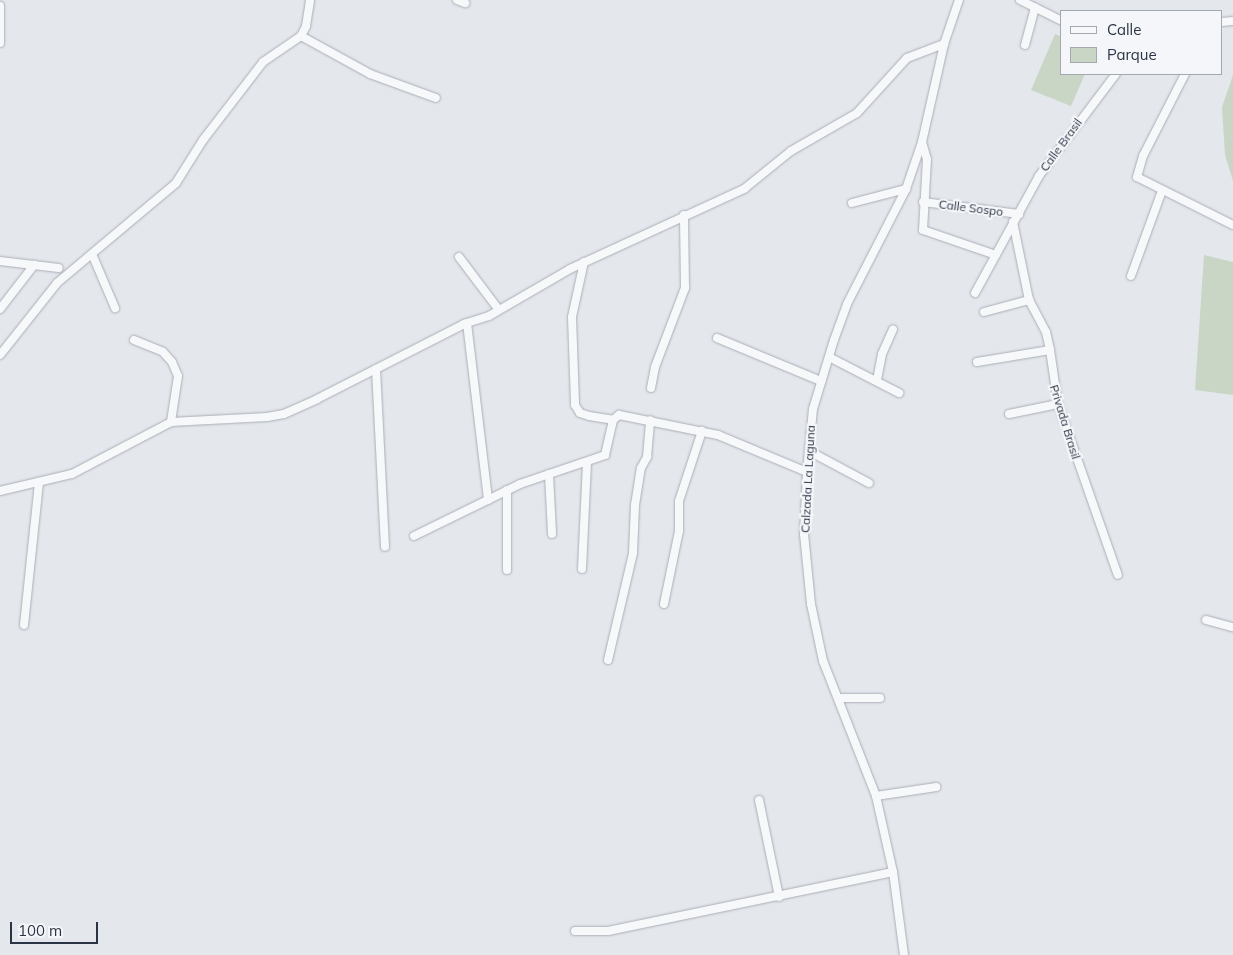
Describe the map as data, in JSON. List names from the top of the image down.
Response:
{
  "streets": {
    "street": [
      "Calle Brasil",
      "Calle Sospo",
      "Privada Brasil",
      "Calzada La Laguna"
    ]
  },
  "crossings": [
    ["Calle Brasil", "Calle Sospo"],
    ["Calle Brasil", "Privada Brasil"],
    ["Calle Sospo", "Calzada La Laguna"]
  ],
  "legend": ["Calle", "Parque"],
  "scale_bar": "100 m"
}
